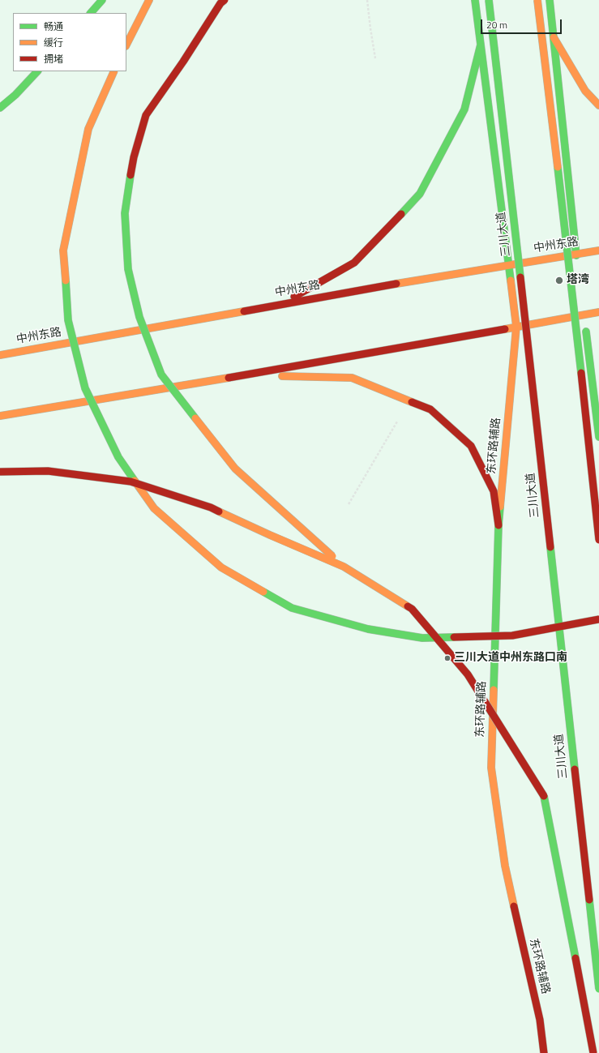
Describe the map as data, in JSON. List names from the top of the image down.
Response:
{
  "streets": {
    "main road": ["三川大道", "中州东路", "东环路辅路"]
  },
  "crossings": [
    ["中州东路", "东环路辅路"]
  ],
  "places": ["塔湾", "三川大道中州东路口南"],
  "legend": ["畅通", "缓行", "拥堵"],
  "scale_bar": "20 m"
}
